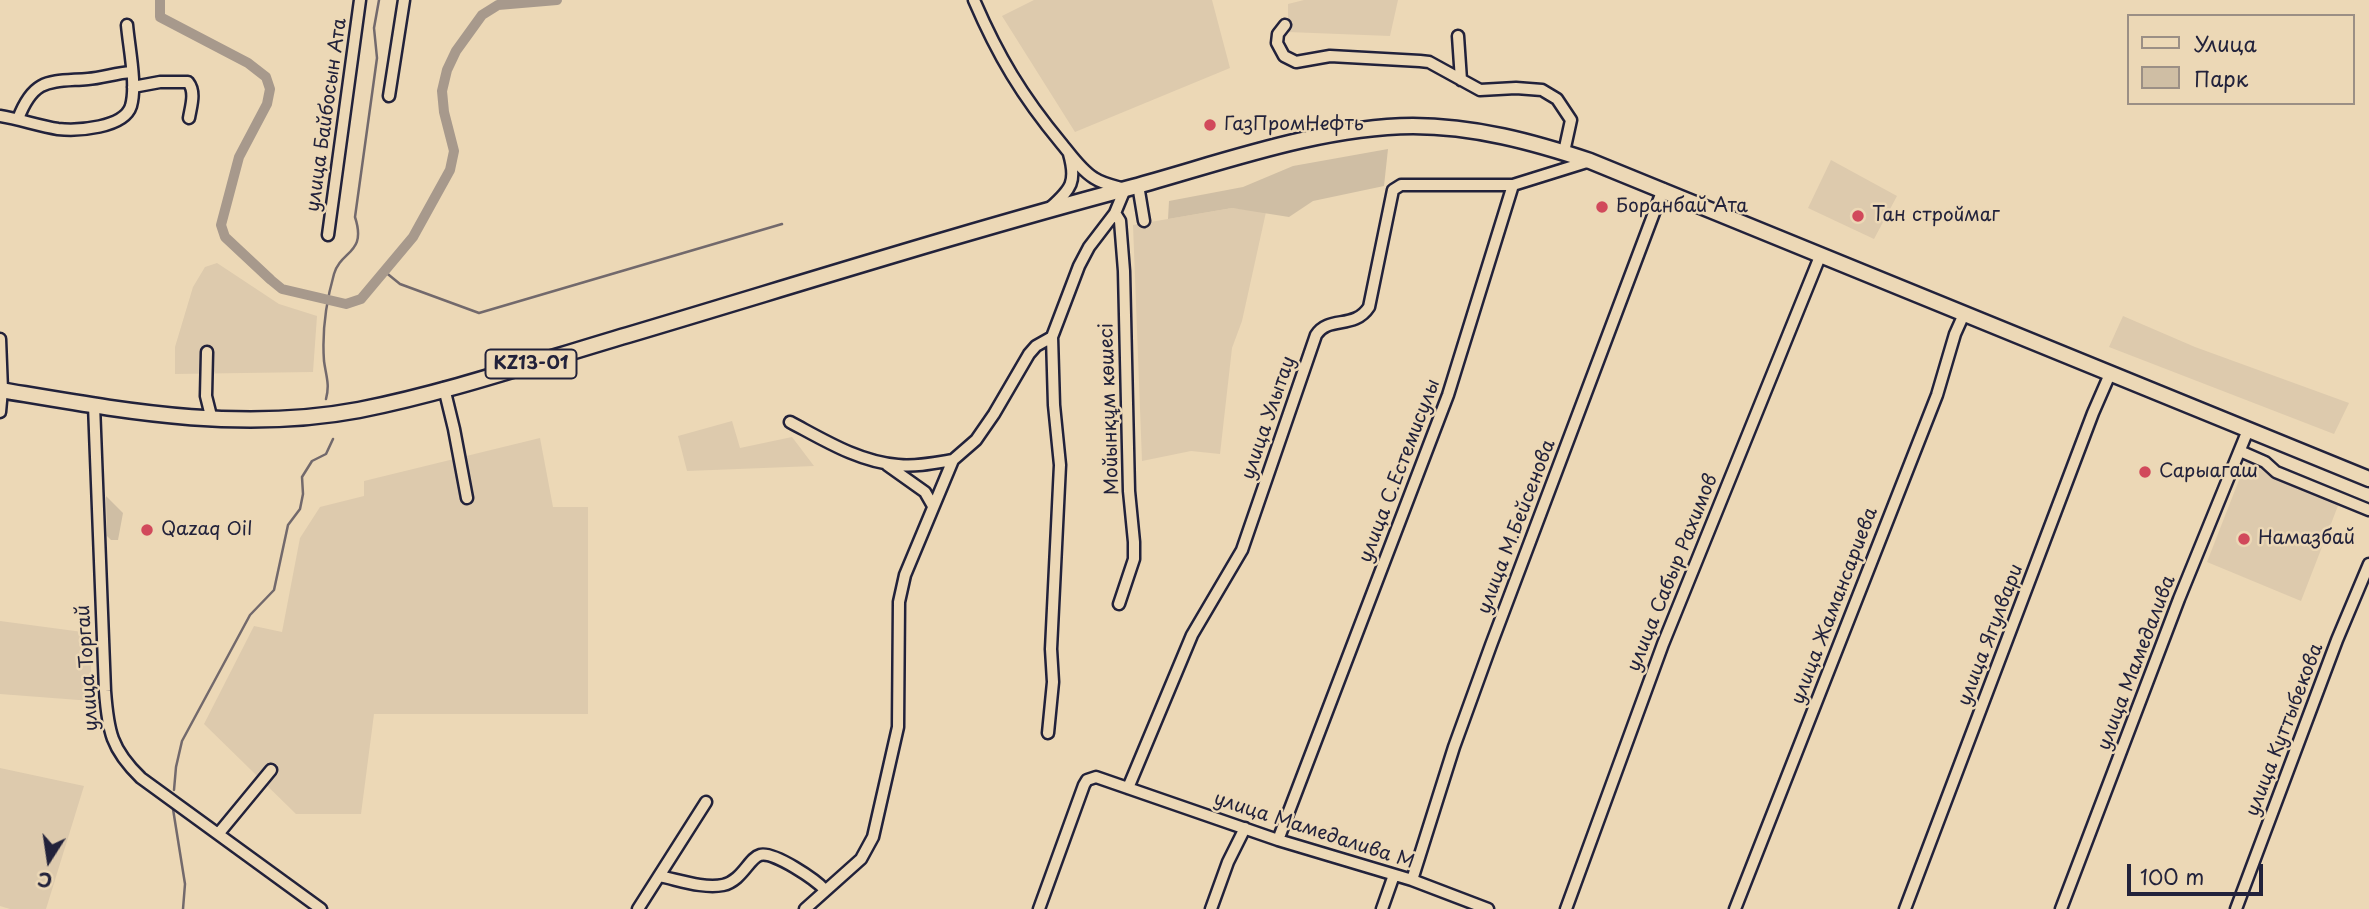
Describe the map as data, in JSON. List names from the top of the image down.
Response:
{
  "streets": {
    "highway": ["KZ13-01"],
    "street": [
      "улица Байбосын Ата",
      "Мойынқұм көшесі",
      "улица Улытау",
      "улица С.Естемисулы",
      "улица М.Бейсенова",
      "улица Сабыр Рахимов",
      "улица Жамансариева",
      "улица Ягулвари",
      "улица Мамедалива",
      "улица Торгай",
      "улица Куттыбекова",
      "улица Мамедалива М"
    ]
  },
  "crossings": [
    ["KZ13-01", "улица М.Бейсенова"],
    ["KZ13-01", "улица Сабыр Рахимов"],
    ["KZ13-01", "улица Жамансариева"],
    ["KZ13-01", "улица Ягулвари"],
    ["KZ13-01", "улица Мамедалива"],
    ["KZ13-01", "улица Торгай"],
    ["улица Улытау", "улица С.Естемисулы"],
    ["улица Улытау", "улица Мамедалива М"],
    ["улица С.Естемисулы", "улица Мамедалива М"],
    ["улица М.Бейсенова", "улица Мамедалива М"]
  ],
  "places": [
    "ГазПромНефть",
    "Боранбай Ата",
    "Тан строймаг",
    "Сарыагаш",
    "Qazaq Oil",
    "Намазбай"
  ],
  "legend": ["Улица", "Парк"],
  "scale_bar": "100 m",
  "north": "bottom"
}
